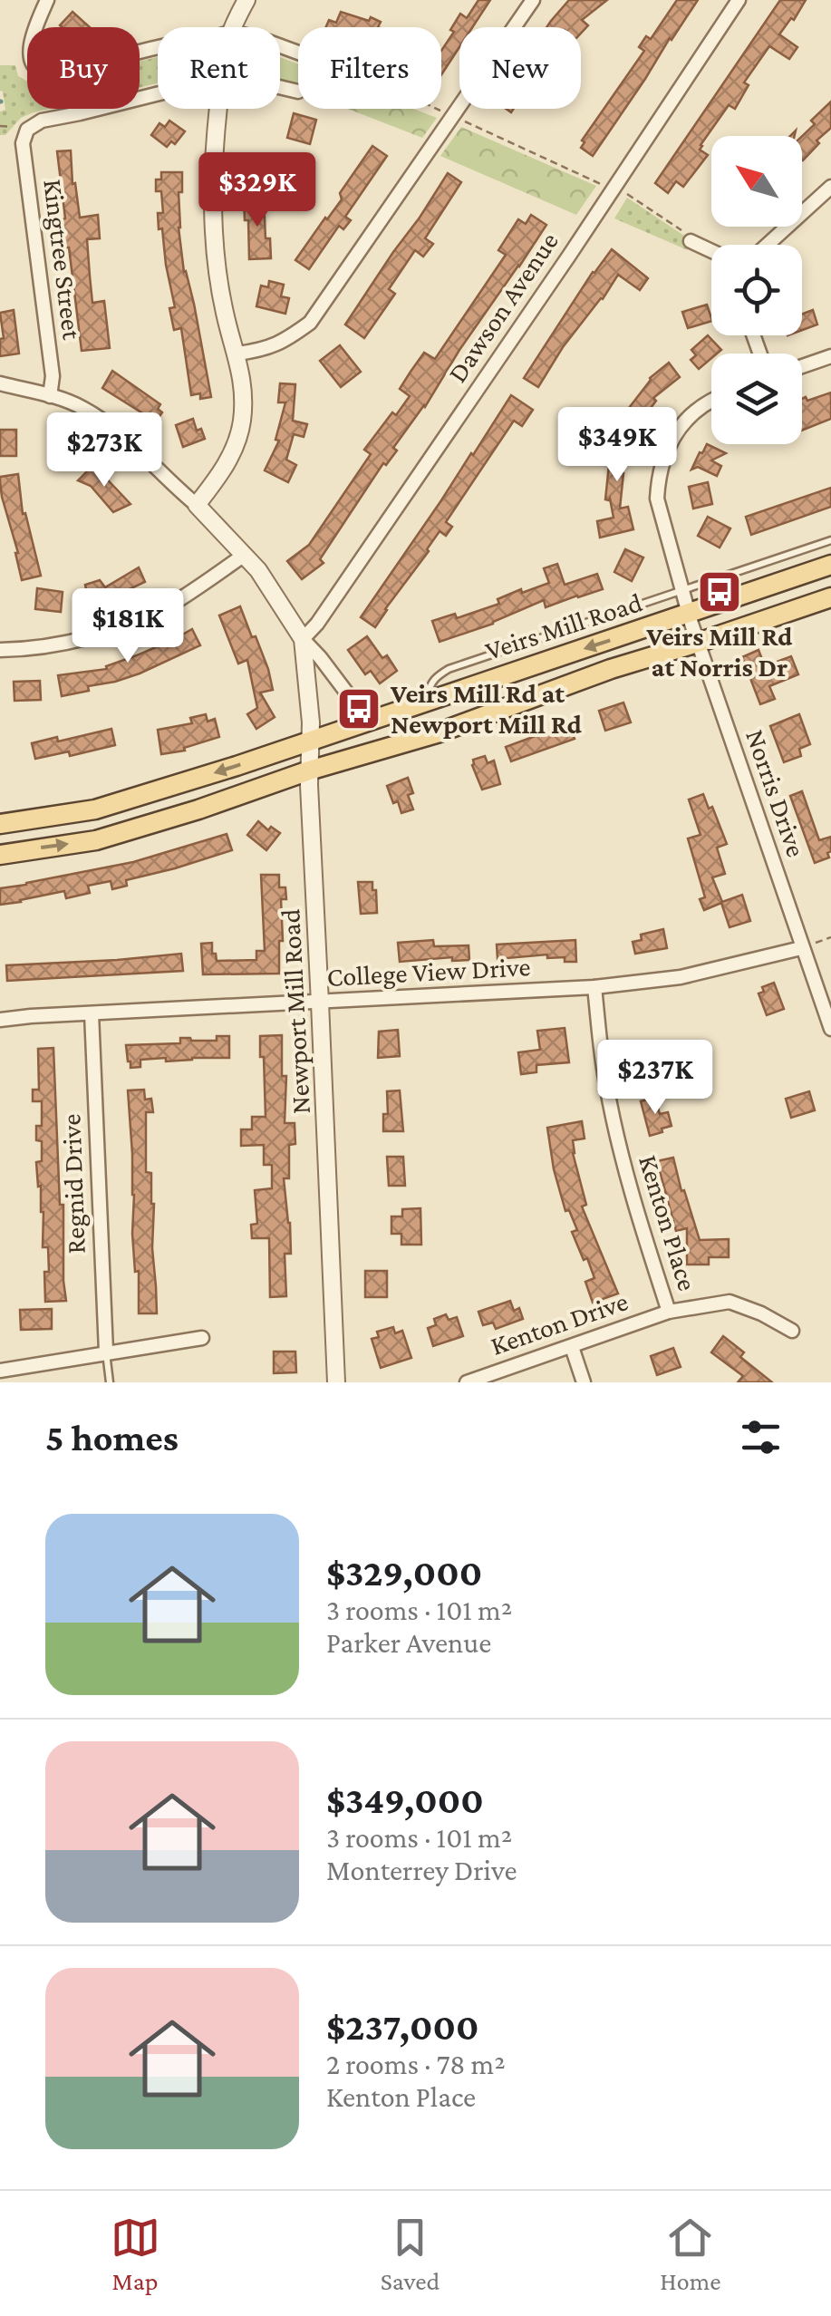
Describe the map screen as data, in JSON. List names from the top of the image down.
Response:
{
  "streets": {
    "main road": ["Veirs Mill Road"],
    "street": [
      "Kingtree Street",
      "Dawson Avenue",
      "Norris Drive",
      "College View Drive",
      "Newport Mill Road",
      "Regnid Drive",
      "Kenton Place",
      "Kenton Drive"
    ]
  },
  "crossings": [
    ["Kingtree Street", "Newport Mill Road"],
    ["Dawson Avenue", "Newport Mill Road"],
    ["Veirs Mill Road", "Norris Drive"],
    ["Veirs Mill Road", "Newport Mill Road"],
    ["Norris Drive", "College View Drive"],
    ["College View Drive", "Newport Mill Road"],
    ["College View Drive", "Regnid Drive"],
    ["College View Drive", "Kenton Place"],
    ["Kenton Place", "Kenton Drive"]
  ],
  "places": {
    "bus stop": ["Veirs Mill Rd at Norris Dr", "Veirs Mill Rd at Newport Mill Rd"]
  },
  "north": "top left",
  "page": {
    "chip": [
      "Buy",
      "Rent",
      "Filters",
      "New"
    ],
    "price": [
      "$329K",
      "$349K",
      "$273K",
      "$181K",
      "$237K"
    ],
    "heading": "5 homes",
    "list": [
      {
        "name": "$329,000",
        "note": "3 rooms · 101 m² · Parker Avenue"
      },
      {
        "name": "$349,000",
        "note": "3 rooms · 101 m² · Monterrey Drive"
      },
      {
        "name": "$237,000",
        "note": "2 rooms · 78 m² · Kenton Place"
      }
    ],
    "tabs": ["Map", "Saved", "Home"]
  }
}
